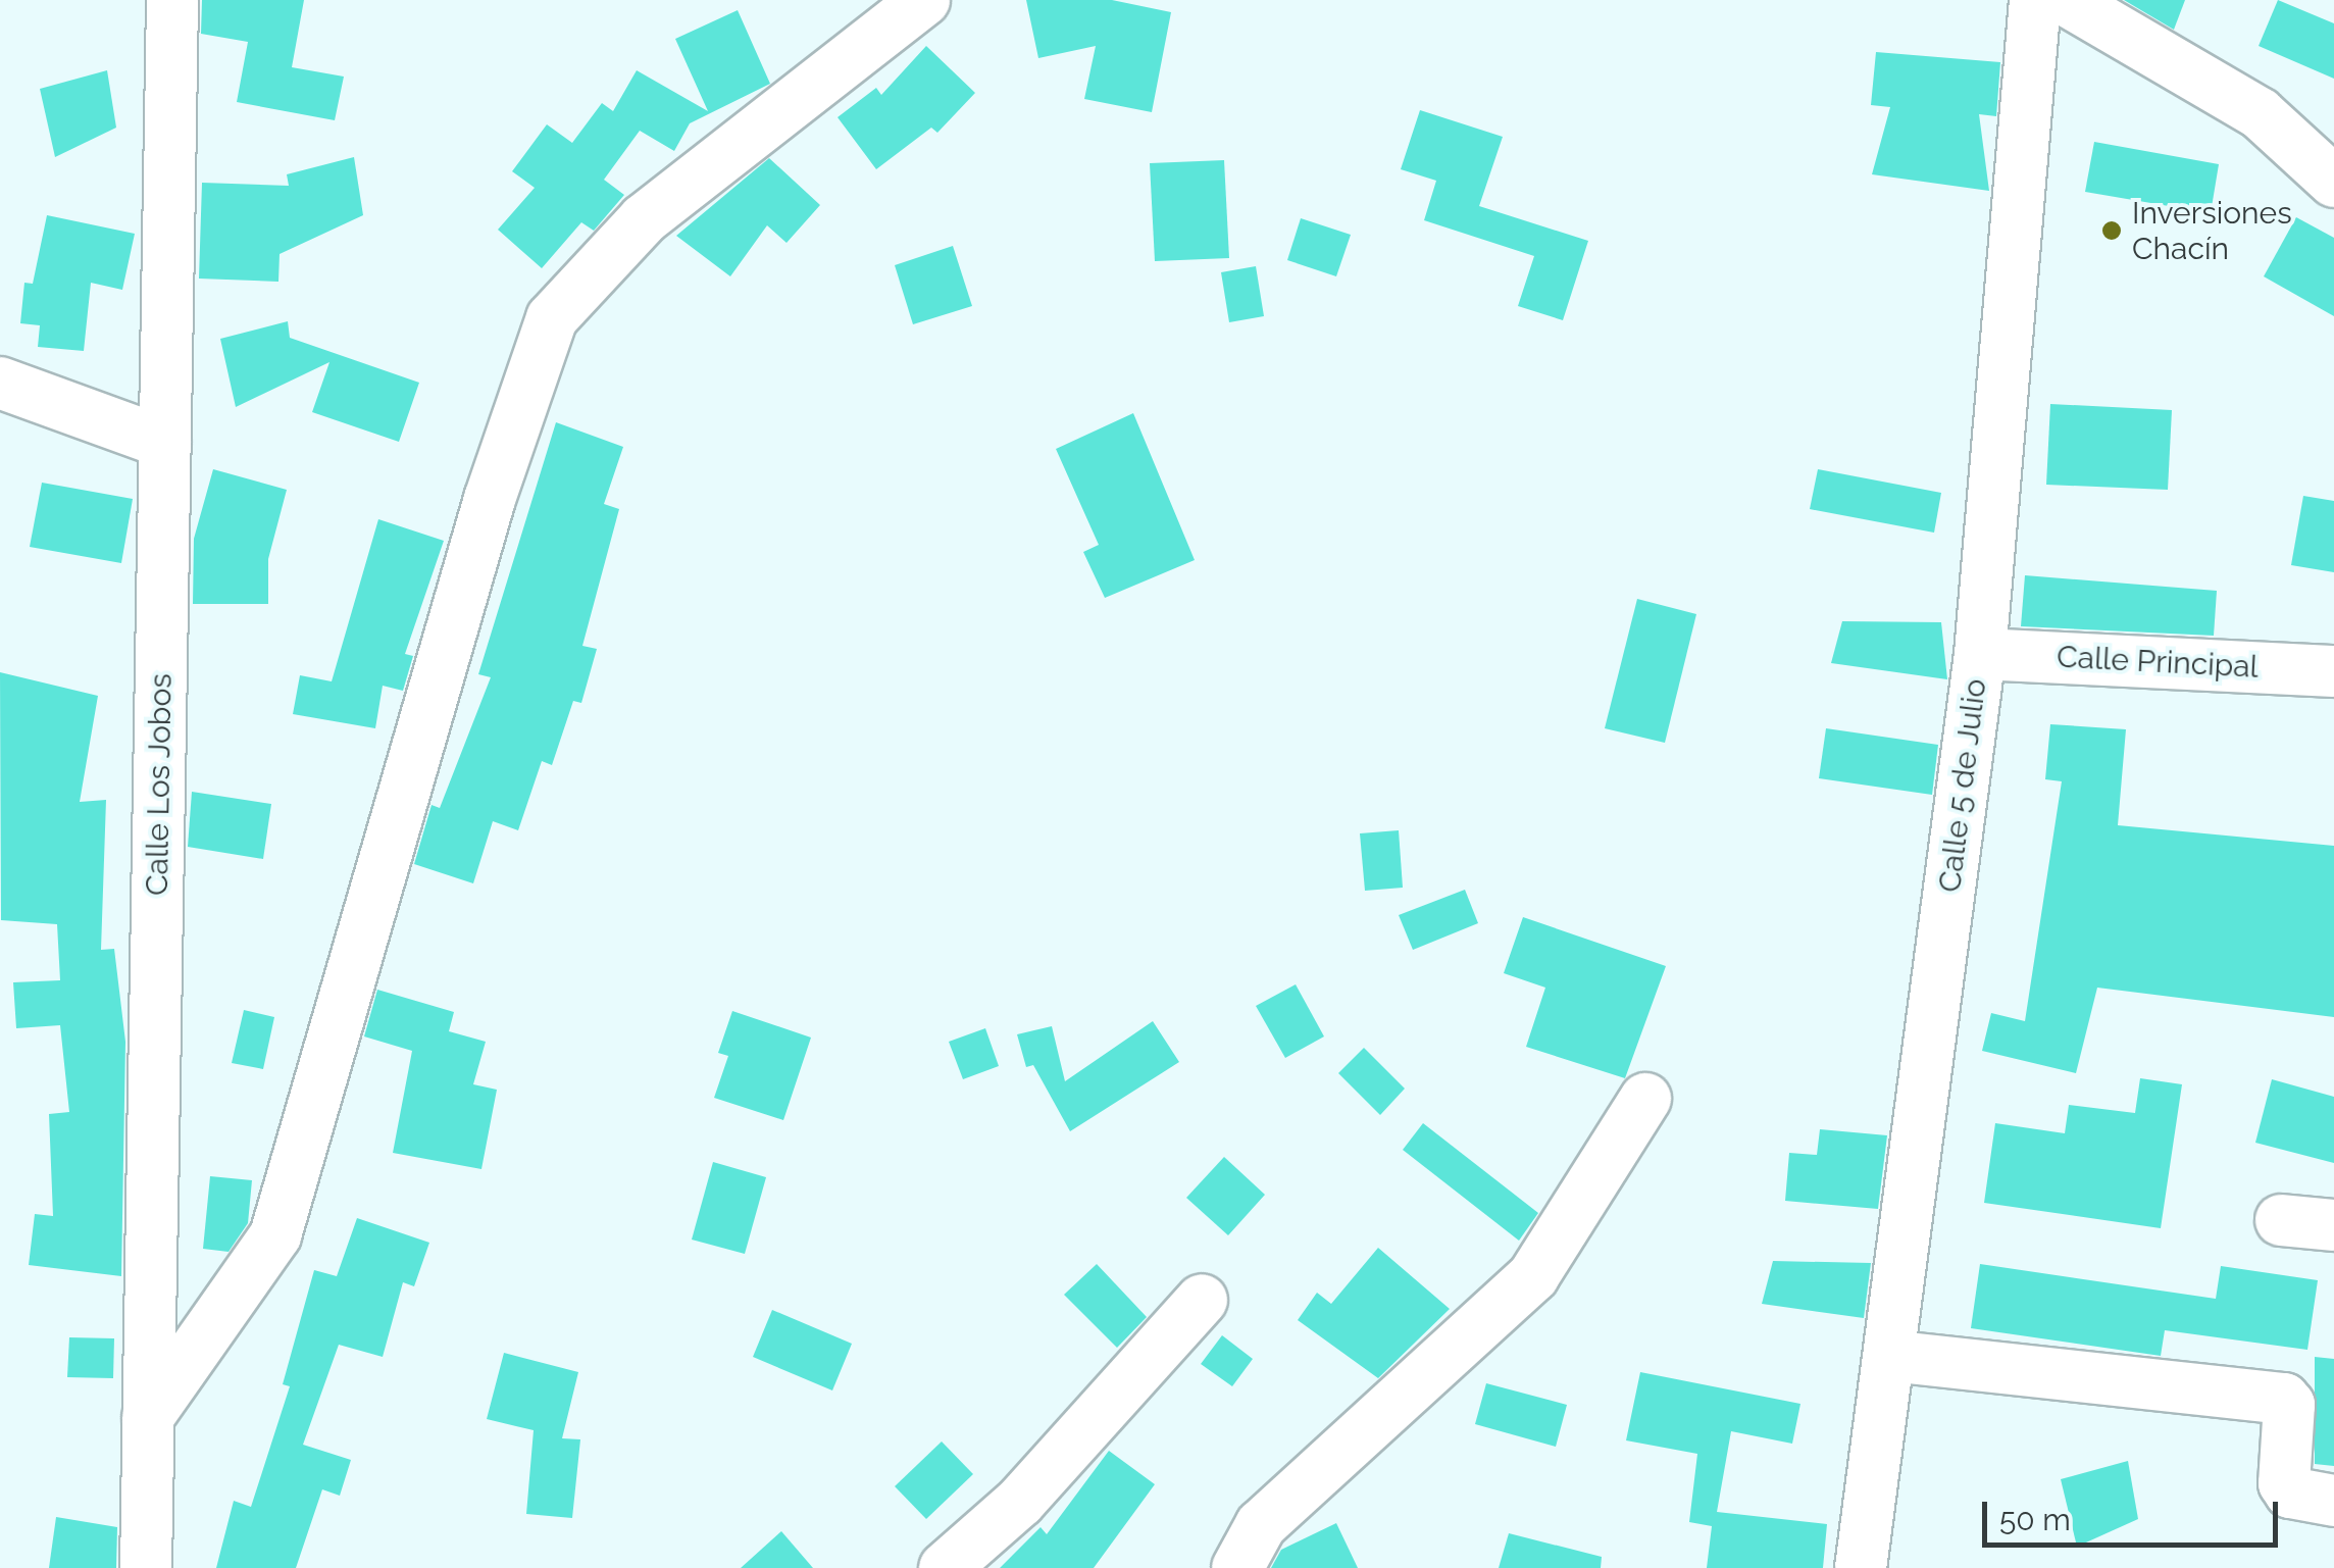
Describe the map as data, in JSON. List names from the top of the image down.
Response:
{
  "streets": {
    "street": ["Calle Principal", "Calle Los Jobos", "Calle 5 de Julio"]
  },
  "crossings": [
    ["Calle Principal", "Calle 5 de Julio"]
  ],
  "places": ["Inversiones Chacín"],
  "scale_bar": "50 m"
}
